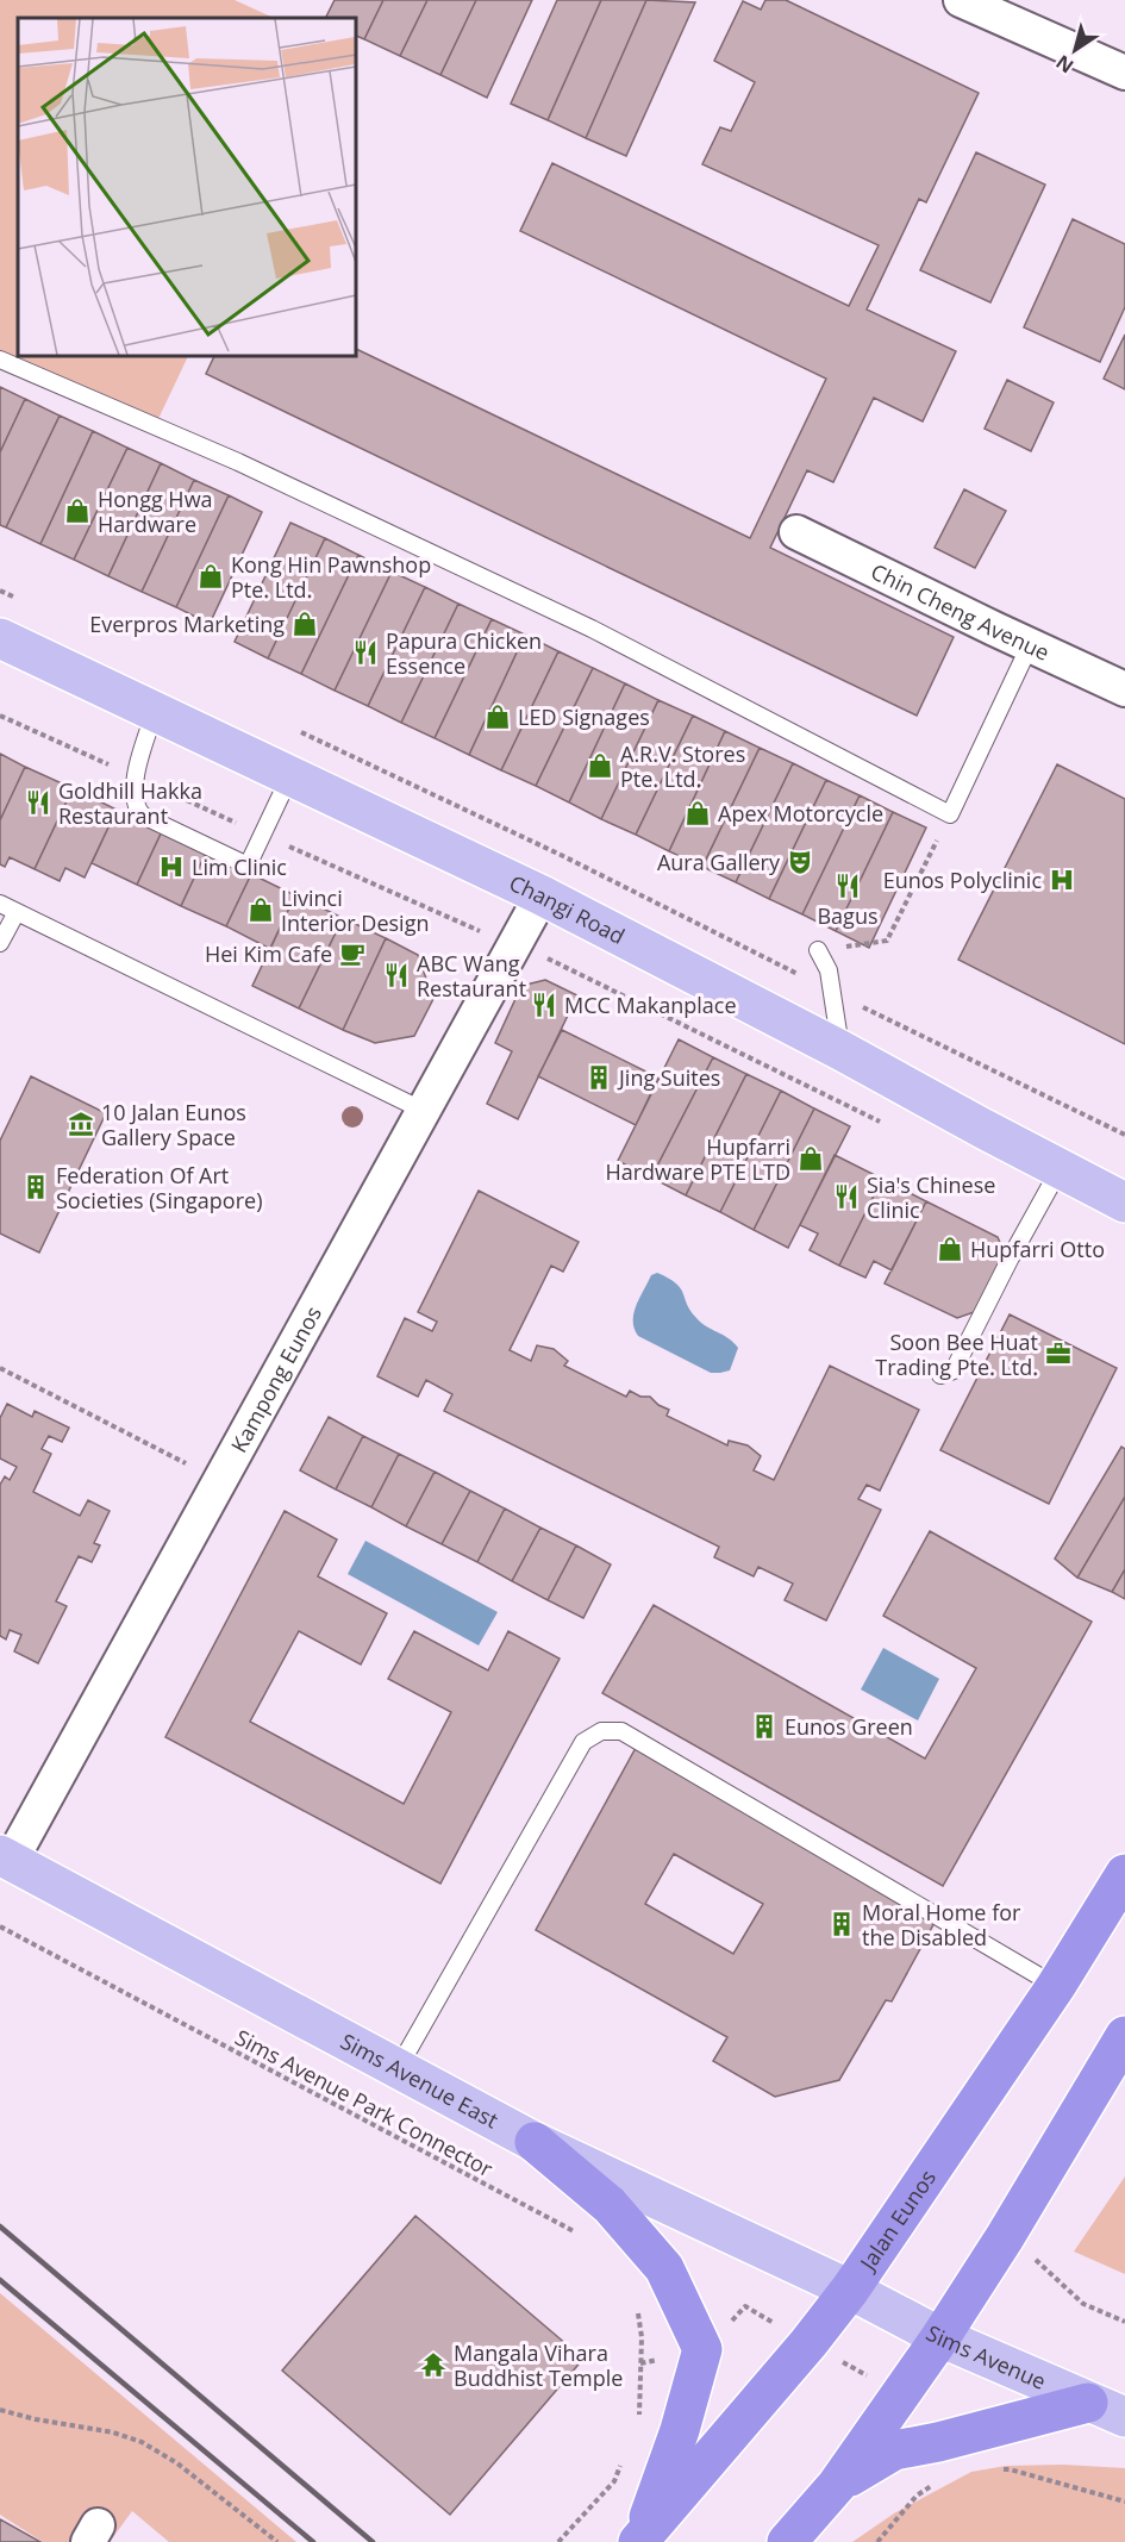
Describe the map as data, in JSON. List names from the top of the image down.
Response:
{
  "streets": {
    "highway": ["Jalan Eunos"],
    "main road": ["Changi Road", "Sims Avenue East", "Sims Avenue"],
    "street": ["Chin Cheng Avenue", "Kampong Eunos"],
    "path": ["Sims Avenue Park Connector"]
  },
  "crossings": [
    ["Changi Road", "Kampong Eunos"],
    ["Kampong Eunos", "Sims Avenue East"],
    ["Sims Avenue East", "Jalan Eunos"],
    ["Sims Avenue East", "Sims Avenue"],
    ["Jalan Eunos", "Sims Avenue"]
  ],
  "places": {
    "shop": [
      "Hongg Hwa Hardware",
      "Kong Hin Pawnshop Pte. Ltd.",
      "Everpros Marketing",
      "LED Signages",
      "A.R.V. Stores Pte. Ltd.",
      "Apex Motorcycle",
      "Livinci Interior Design",
      "Hupfarri Hardware PTE LTD",
      "Hupfarri Otto"
    ],
    "restaurant": [
      "Papura Chicken Essence",
      "Goldhill Hakka Restaurant",
      "Bagus",
      "ABC Wang Restaurant",
      "MCC Makanplace",
      "Sia's Chinese Clinic"
    ],
    "theatre": ["Aura Gallery"],
    "hospital": ["Lim Clinic", "Eunos Polyclinic"],
    "cafe": ["Hei Kim Cafe"],
    "building": [
      "Jing Suites",
      "Federation Of Art Societies (Singapore)",
      "Eunos Green",
      "Moral Home for the Disabled"
    ],
    "museum": ["10 Jalan Eunos Gallery Space"],
    "office": ["Soon Bee Huat Trading Pte. Ltd."],
    "temple": ["Mangala Vihara Buddhist Temple"]
  },
  "north": "bottom left"
}
